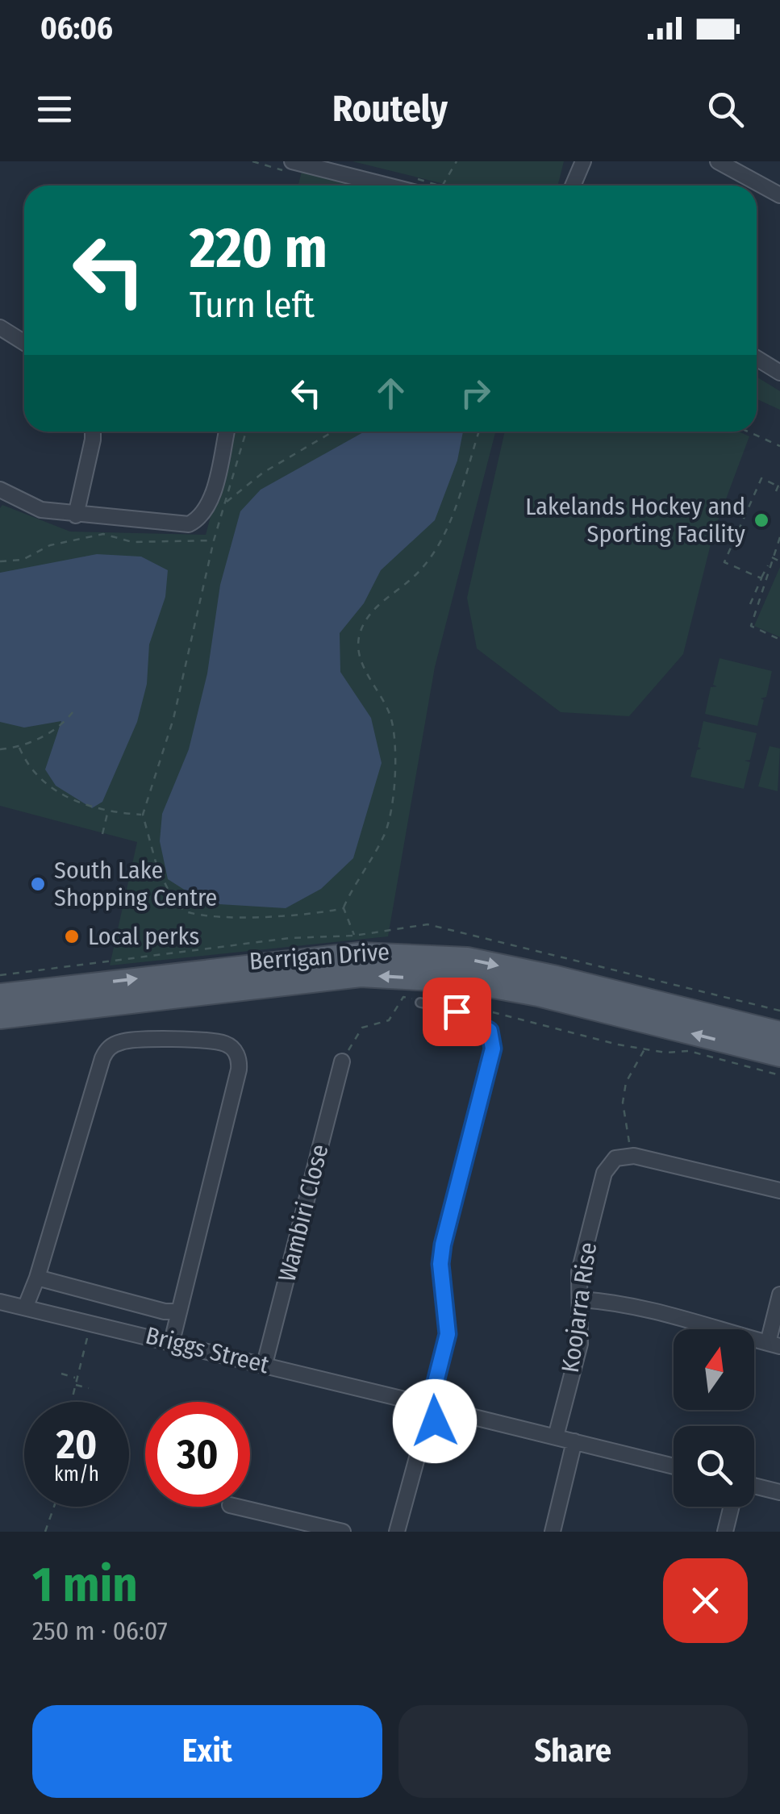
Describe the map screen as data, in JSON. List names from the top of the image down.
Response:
{
  "streets": {
    "main road": ["Berrigan Drive"],
    "street": ["Wambiri Close", "Koojarra Rise", "Briggs Street"]
  },
  "crossings": [
    ["Wambiri Close", "Briggs Street"]
  ],
  "places": ["Lakelands Hockey and Sporting Facility", "South Lake Shopping Centre", "Local perks"],
  "north": "top",
  "page": {
    "status": "06:06",
    "header": "Routely",
    "turn": ["220 m", "Turn left"],
    "speed": "20 km/h",
    "limit": "30",
    "heading": ["1 min", "250 m · 06:07"],
    "buttons": ["Exit", "Share"]
  }
}
